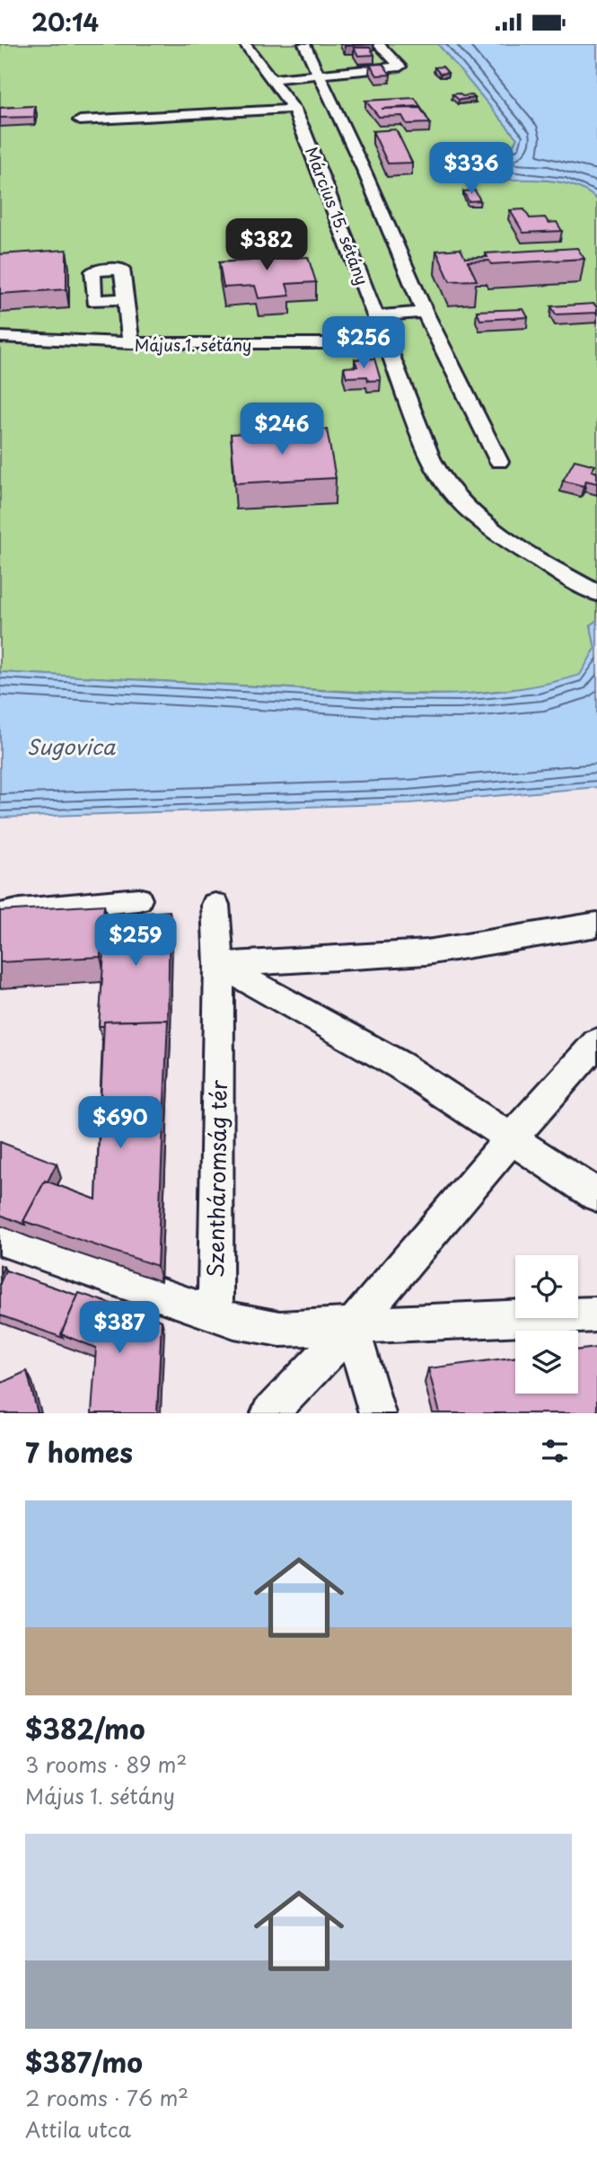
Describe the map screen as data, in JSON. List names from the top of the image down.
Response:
{
  "streets": {
    "street": ["Március 15. sétány", "Május 1. sétány", "Szentháromság tér"]
  },
  "crossings": [
    ["Március 15. sétány", "Május 1. sétány"]
  ],
  "water": ["Sugovica"],
  "page": {
    "status": "20:14",
    "price": [
      "$336",
      "$382",
      "$256",
      "$246",
      "$259",
      "$690",
      "$387"
    ],
    "heading": "7 homes",
    "list": [
      {
        "name": "$382/mo",
        "note": "3 rooms · 89 m² · Május 1. sétány"
      },
      {
        "name": "$387/mo",
        "note": "2 rooms · 76 m² · Attila utca"
      }
    ]
  }
}
